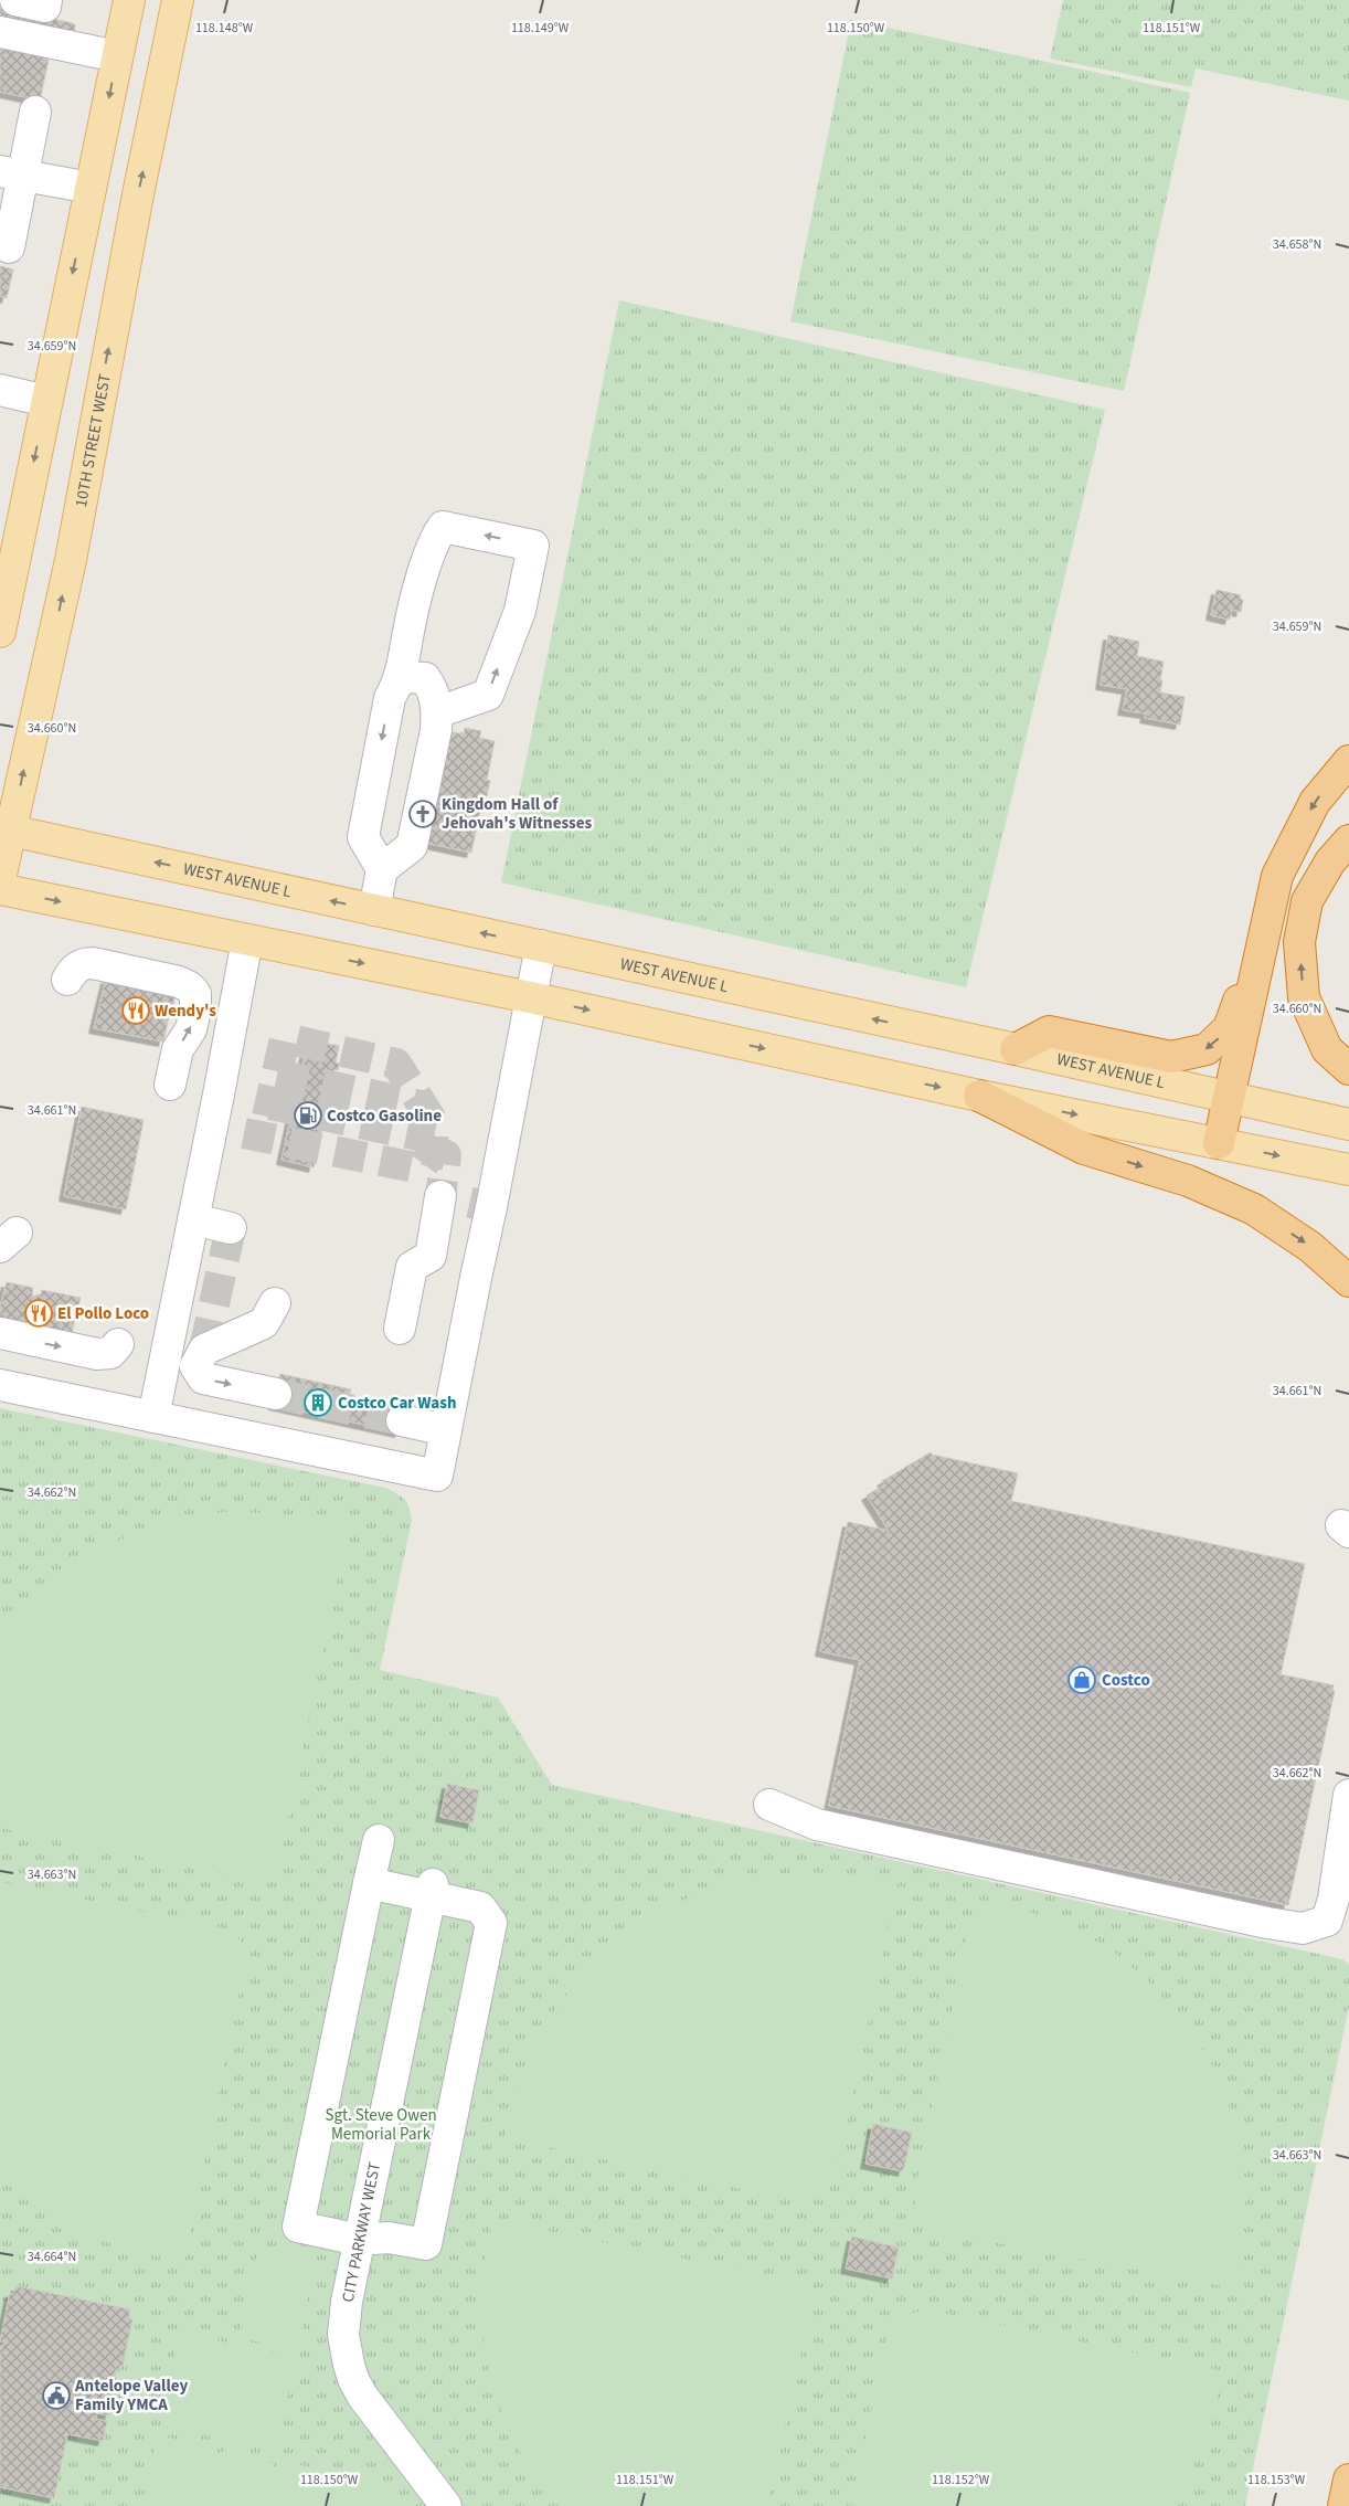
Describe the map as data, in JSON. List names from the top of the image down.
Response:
{
  "streets": {
    "main road": ["10TH STREET WEST", "WEST AVENUE L"],
    "lane": ["CITY PARKWAY WEST"]
  },
  "crossings": [
    ["10TH STREET WEST", "WEST AVENUE L"]
  ],
  "parks": ["Sgt. Steve Owen Memorial Park"],
  "places": {
    "church": ["Kingdom Hall of Jehovah's Witnesses"],
    "restaurant": ["Wendy's", "El Pollo Loco"],
    "fuel station": ["Costco Gasoline"],
    "building": ["Costco Car Wash"],
    "shop": ["Costco"],
    "public building": ["Antelope Valley Family YMCA"]
  },
  "coordinates": [
    "118.148°W",
    "118.149°W",
    "118.150°W",
    "118.151°W",
    "34.658°N",
    "34.659°N",
    "34.660°N",
    "34.661°N",
    "34.662°N",
    "34.663°N",
    "34.664°N",
    "118.152°W",
    "118.153°W"
  ]
}
